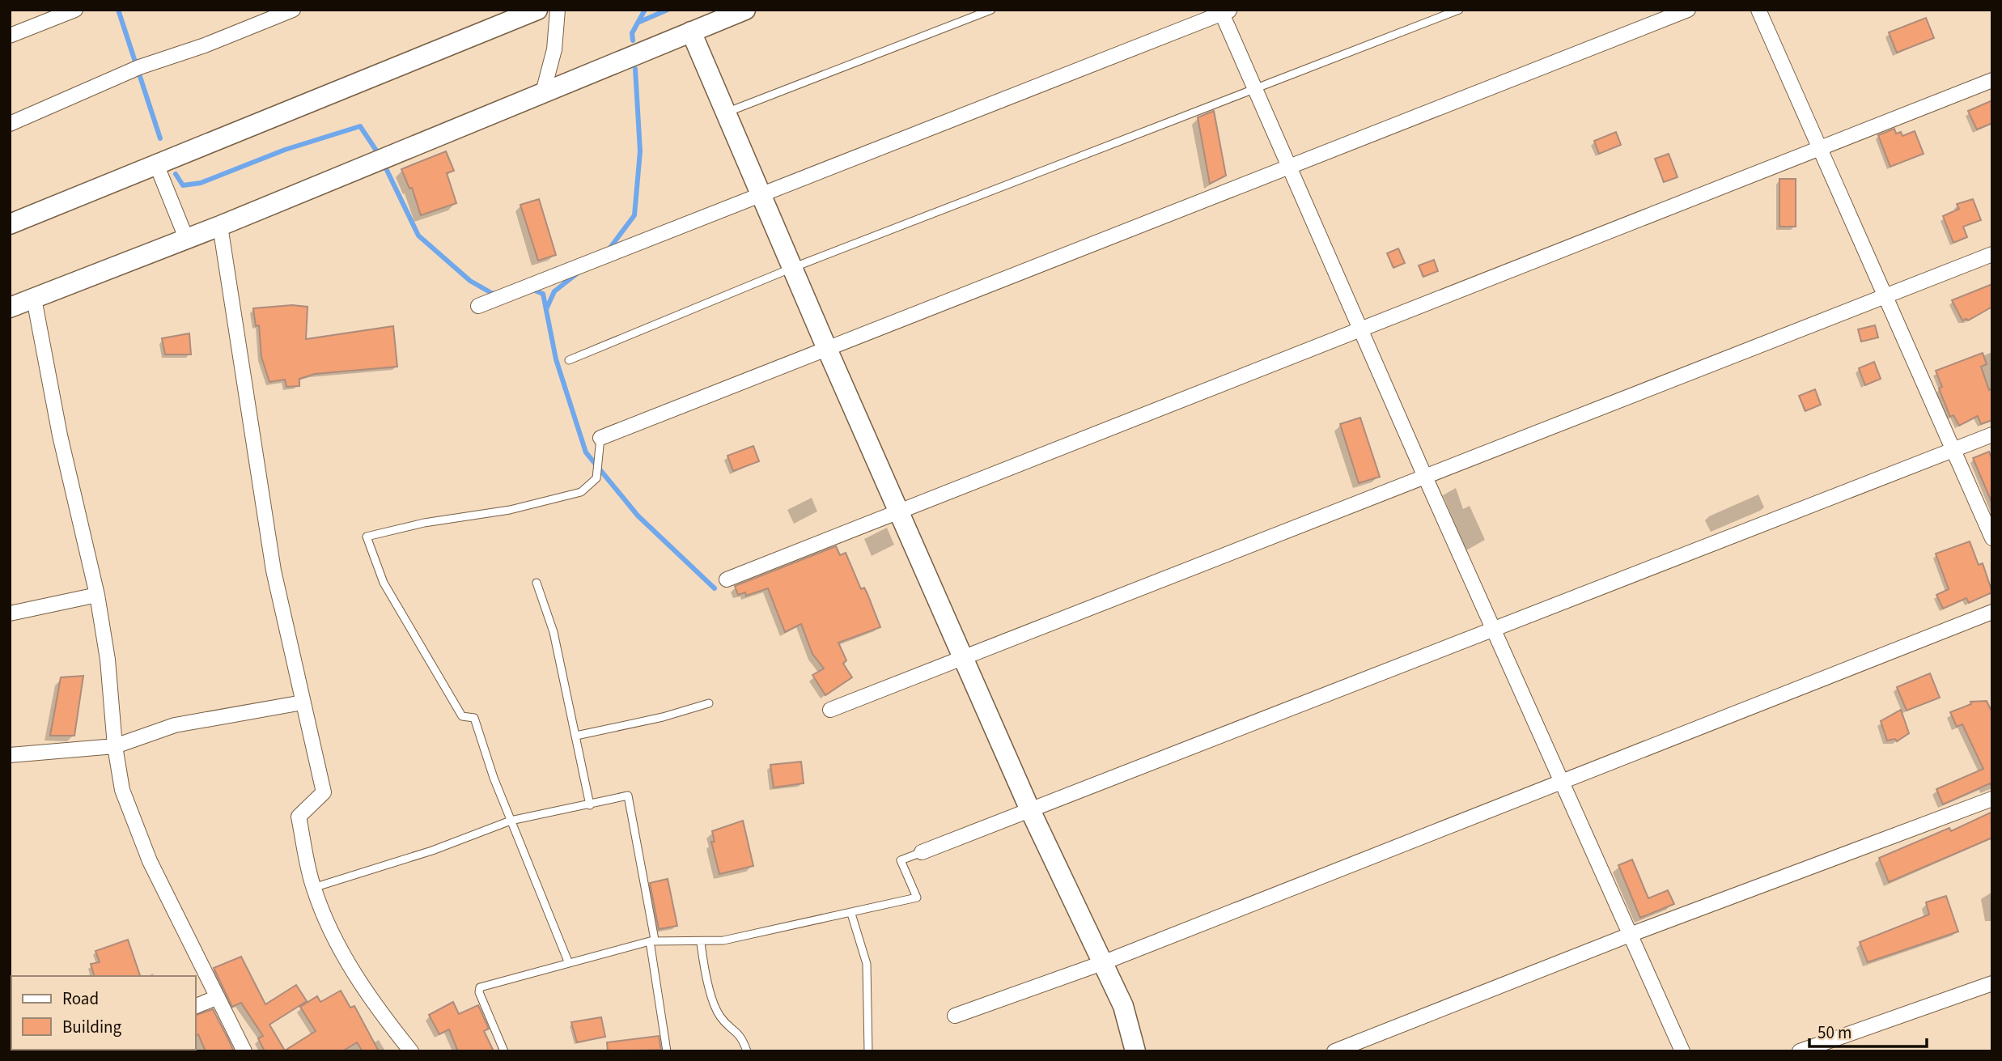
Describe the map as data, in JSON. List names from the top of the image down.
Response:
{
  "legend": ["Road", "Building"],
  "scale_bar": "50 m"
}
